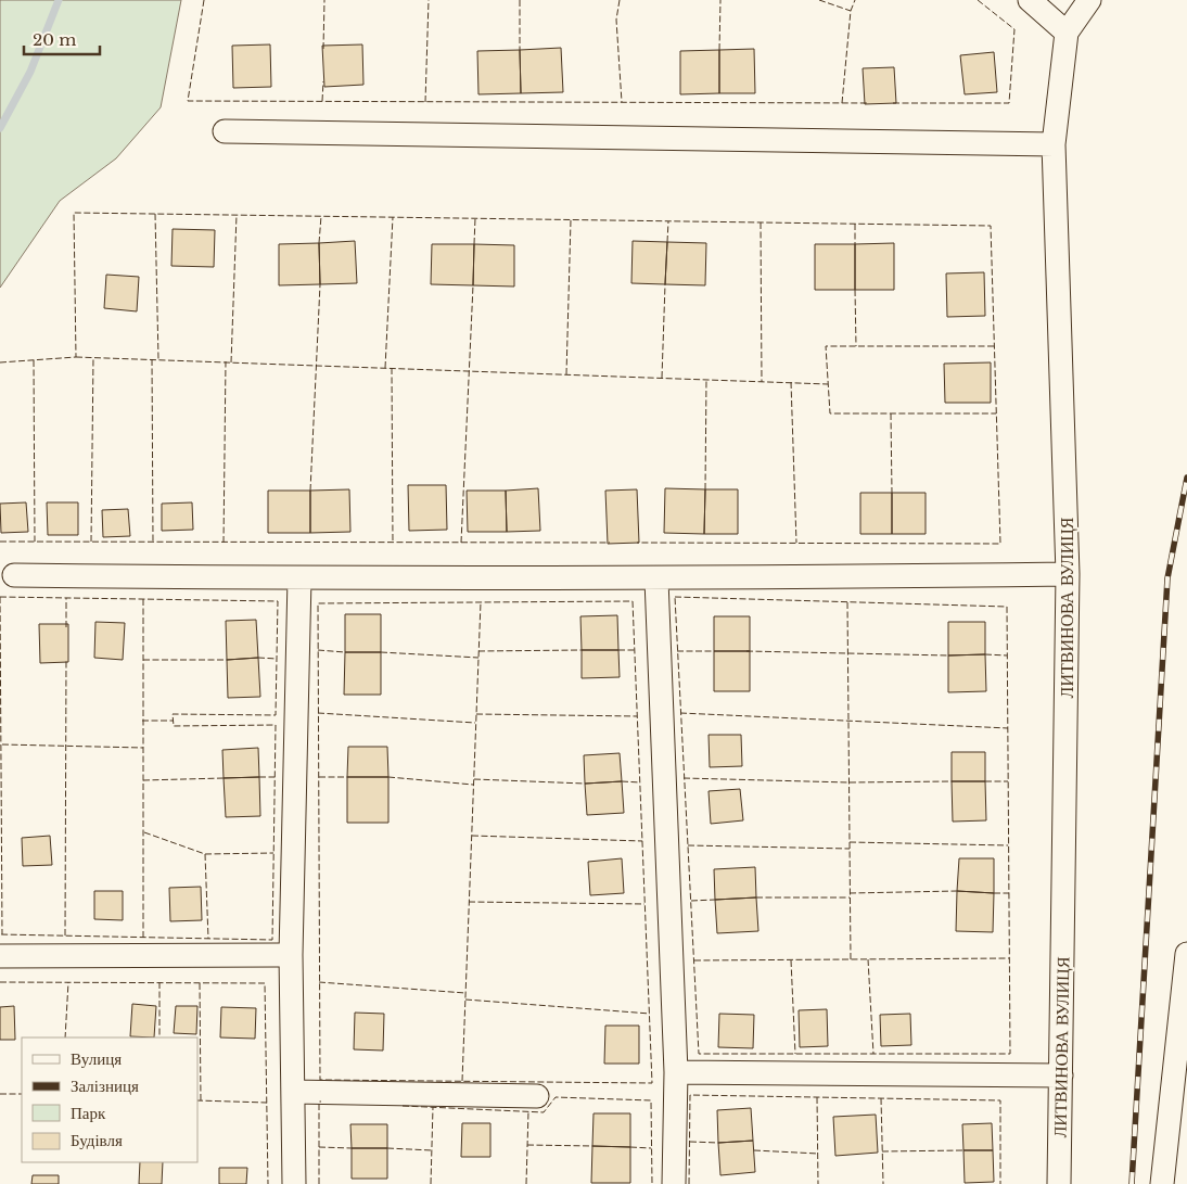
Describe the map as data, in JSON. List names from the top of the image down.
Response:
{
  "streets": {
    "street": ["ЛИТВИНОВА ВУЛИЦЯ"]
  },
  "legend": [
    "Вулиця",
    "Залізниця",
    "Парк",
    "Будівля"
  ],
  "scale_bar": "20 m"
}
